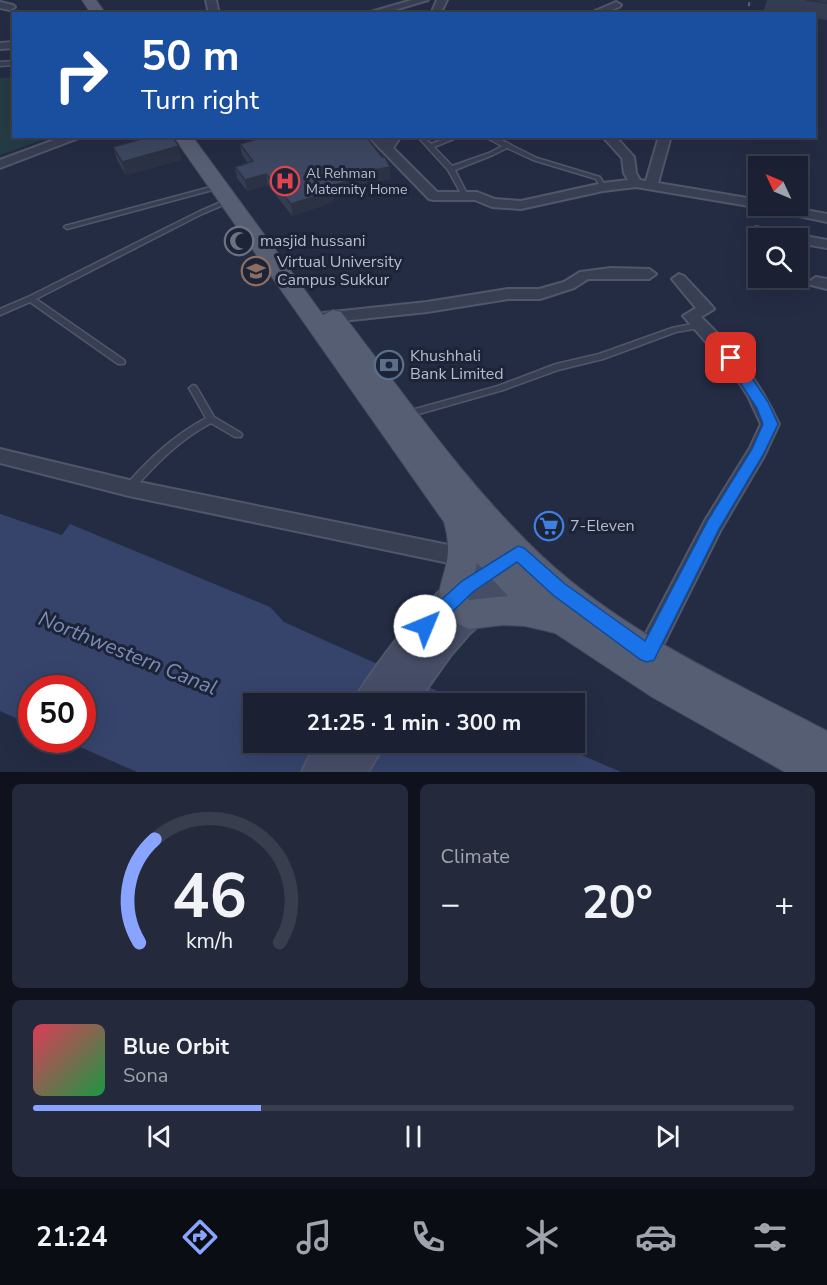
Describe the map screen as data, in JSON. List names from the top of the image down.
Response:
{
  "water": ["Northwestern Canal"],
  "places": {
    "hospital": ["Al Rehman Maternity Home"],
    "mosque": ["masjid hussani"],
    "school or university": ["Virtual University Campus Sukkur"],
    "bank": ["Khushhali Bank Limited"],
    "supermarket": ["7-Eleven"]
  },
  "north": "top left",
  "page": {
    "turn": ["50 m", "Turn right"],
    "limit": "50",
    "trip": "21:25 · 1 min · 300 m",
    "tile": "Climate",
    "heat": ["−", "20°", "+"],
    "song": ["Blue Orbit", "Sona"],
    "tabs": "21:24",
    "gauge": ["46", "km/h"]
  }
}
